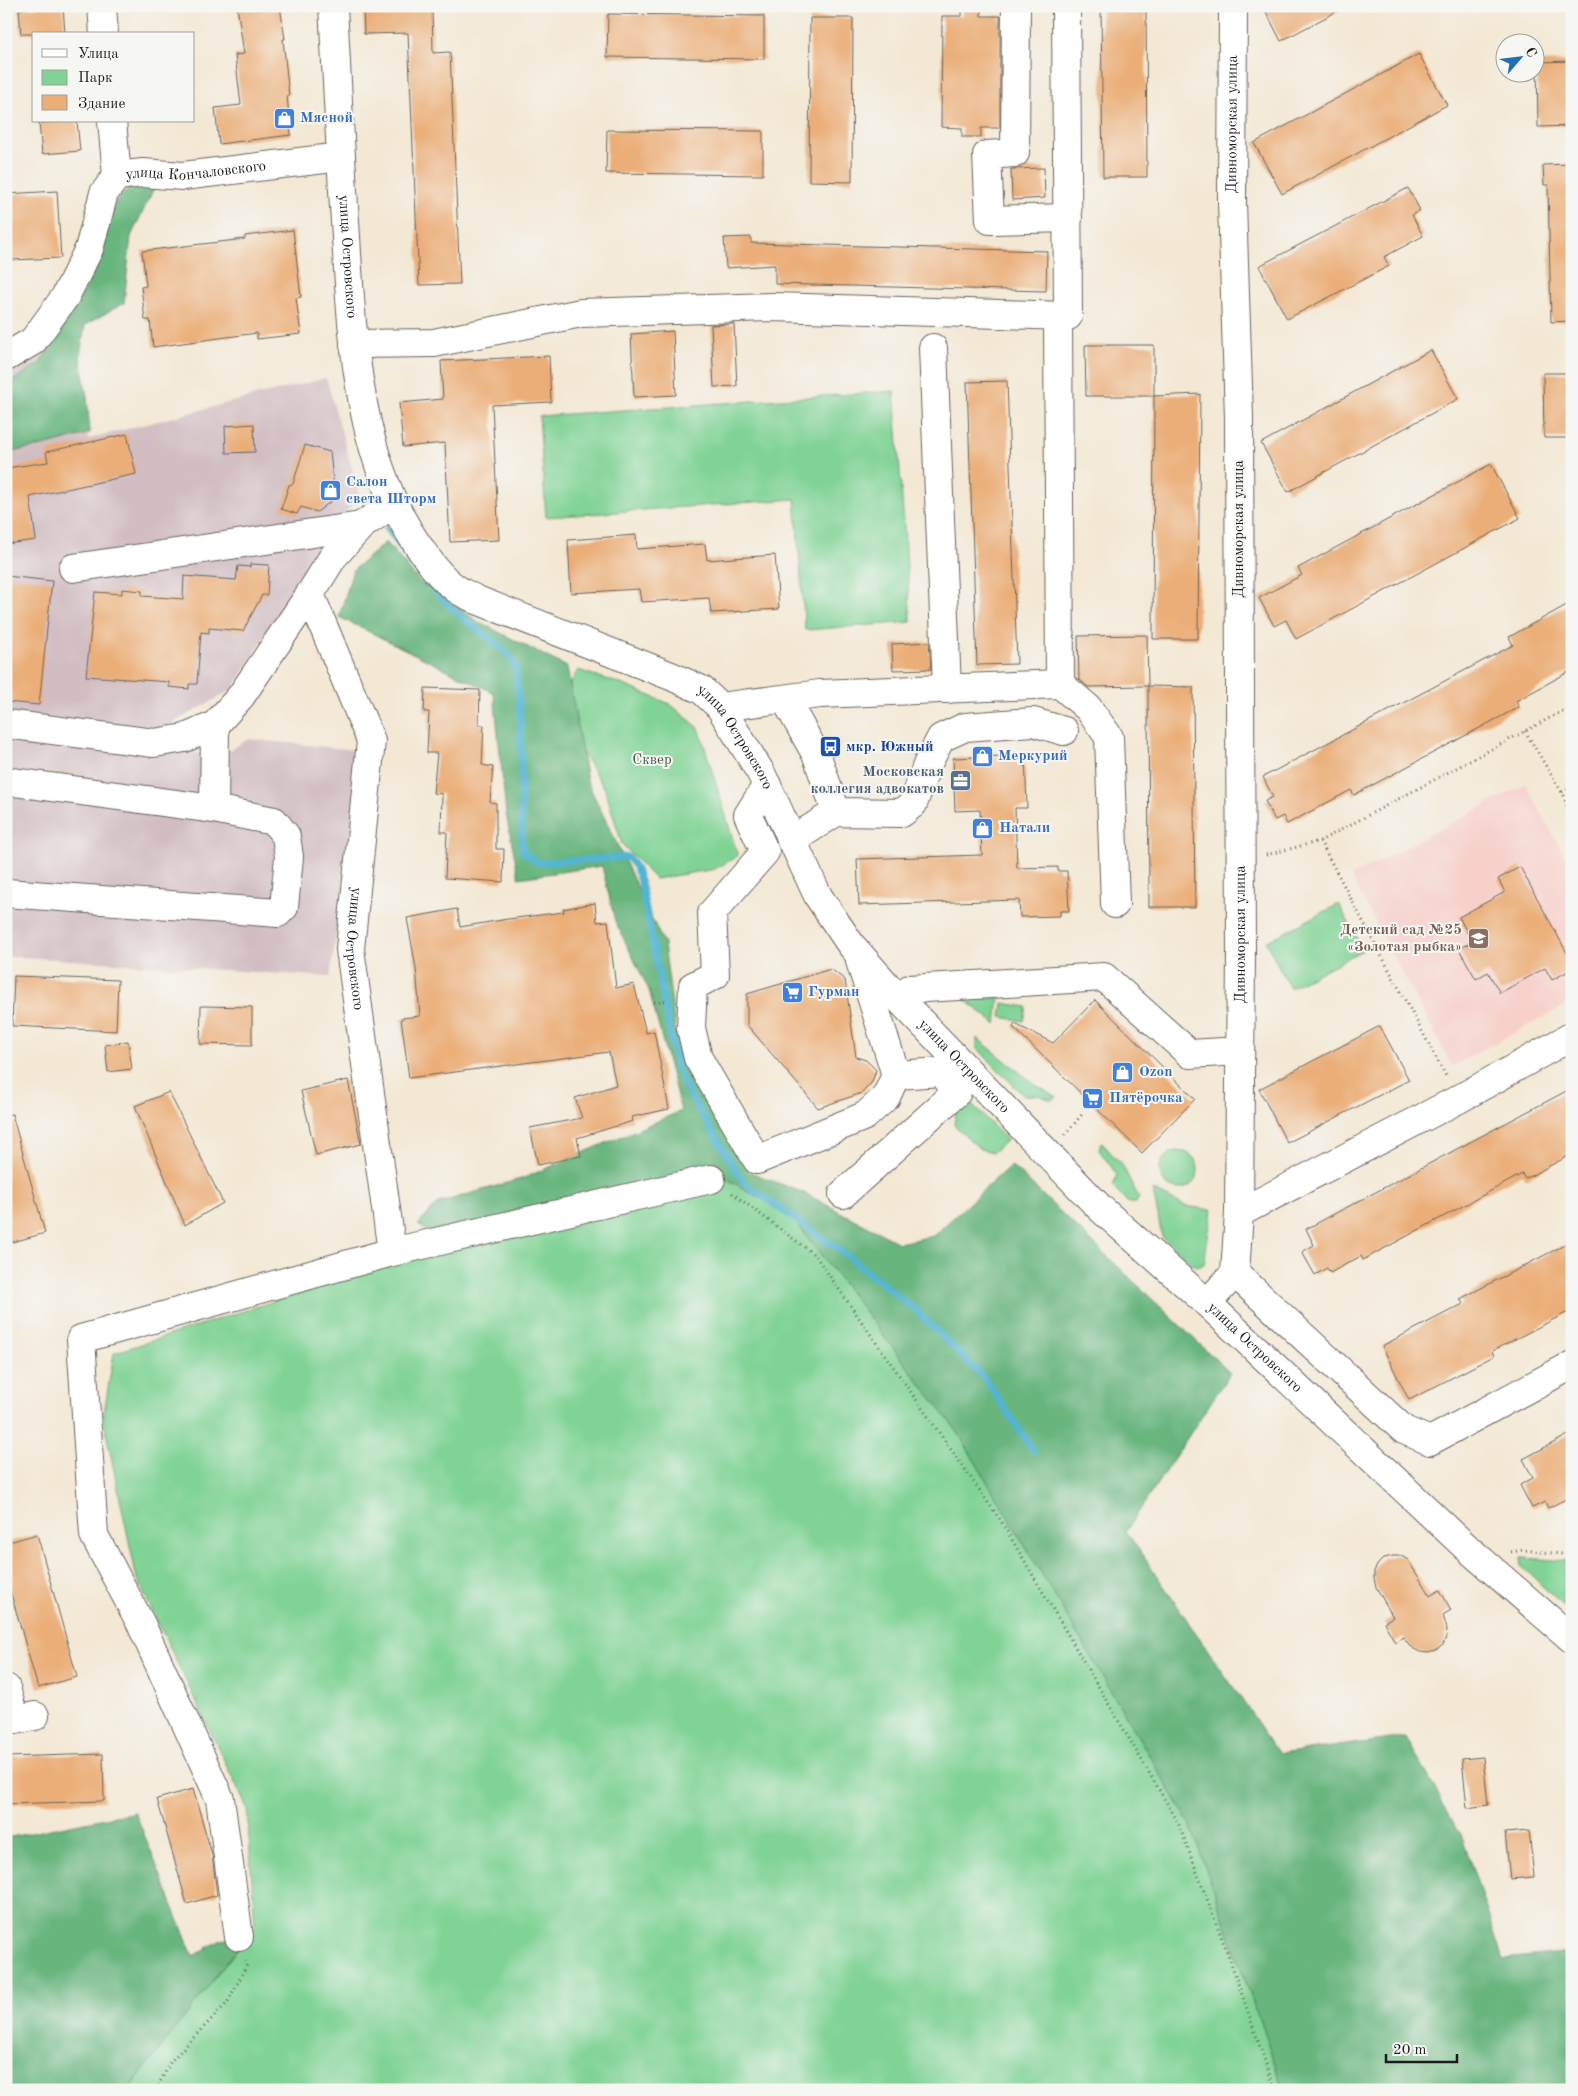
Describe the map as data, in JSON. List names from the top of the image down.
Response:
{
  "streets": {
    "street": ["Дивноморская улица", "улица Кончаловского", "улица Островского"]
  },
  "crossings": [
    ["улица Кончаловского", "улица Островского"]
  ],
  "parks": ["Сквер"],
  "places": {
    "shop": [
      "Мясной",
      "Салон света Шторм",
      "Меркурий",
      "Натали",
      "Ozon"
    ],
    "bus stop": ["мкр. Южный"],
    "office": ["Московская коллегия адвокатов"],
    "school or university": ["Детский сад №25 «Золотая рыбка»"],
    "supermarket": ["Гурман", "Пятёрочка"]
  },
  "legend": ["Улица", "Парк", "Здание"],
  "scale_bar": "20 m",
  "north": "top right"
}
